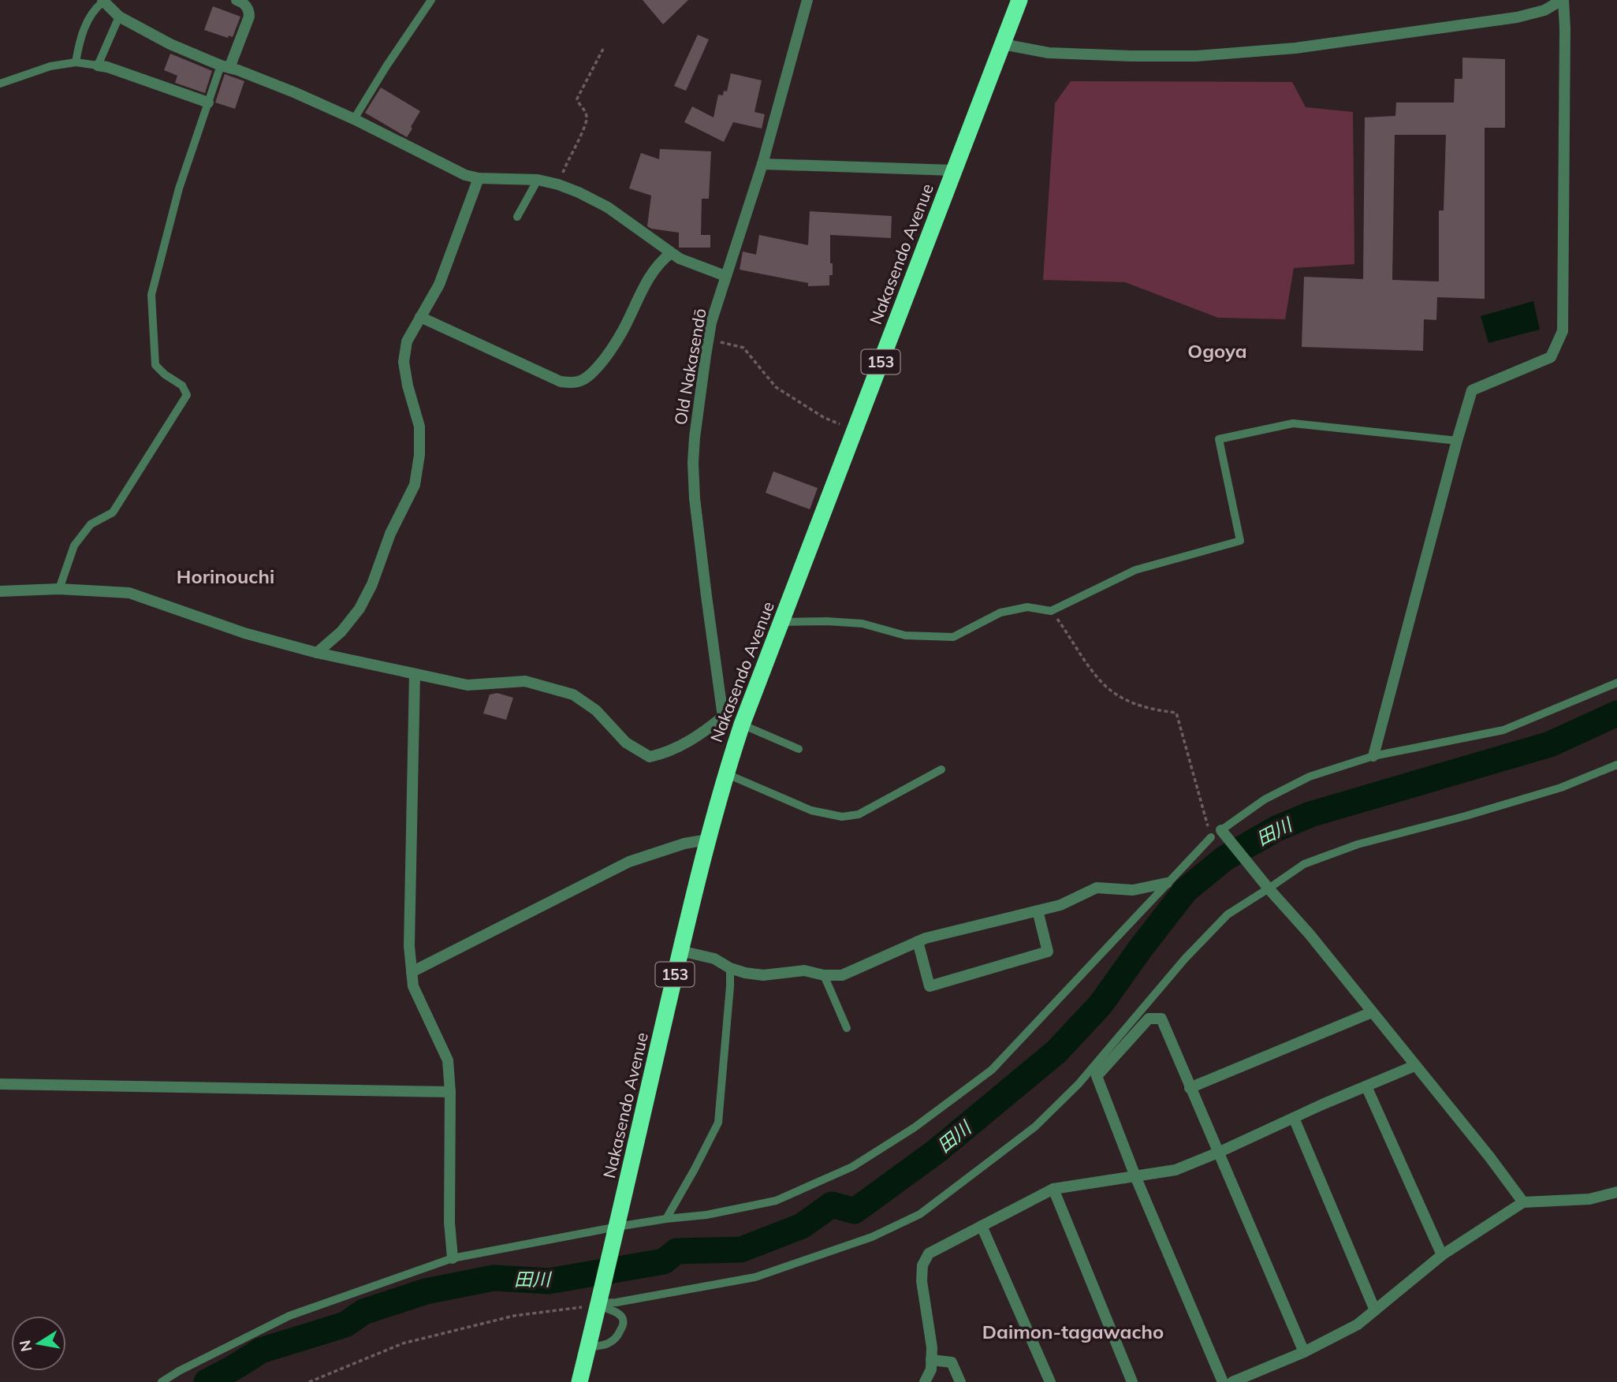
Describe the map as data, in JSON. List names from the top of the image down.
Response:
{
  "streets": {
    "highway": ["Nakasendo Avenue", "153"],
    "street": ["Old Nakasendō"]
  },
  "districts": ["Ogoya", "Horinouchi", "Daimon-tagawacho"],
  "water": ["田川"],
  "north": "left"
}
